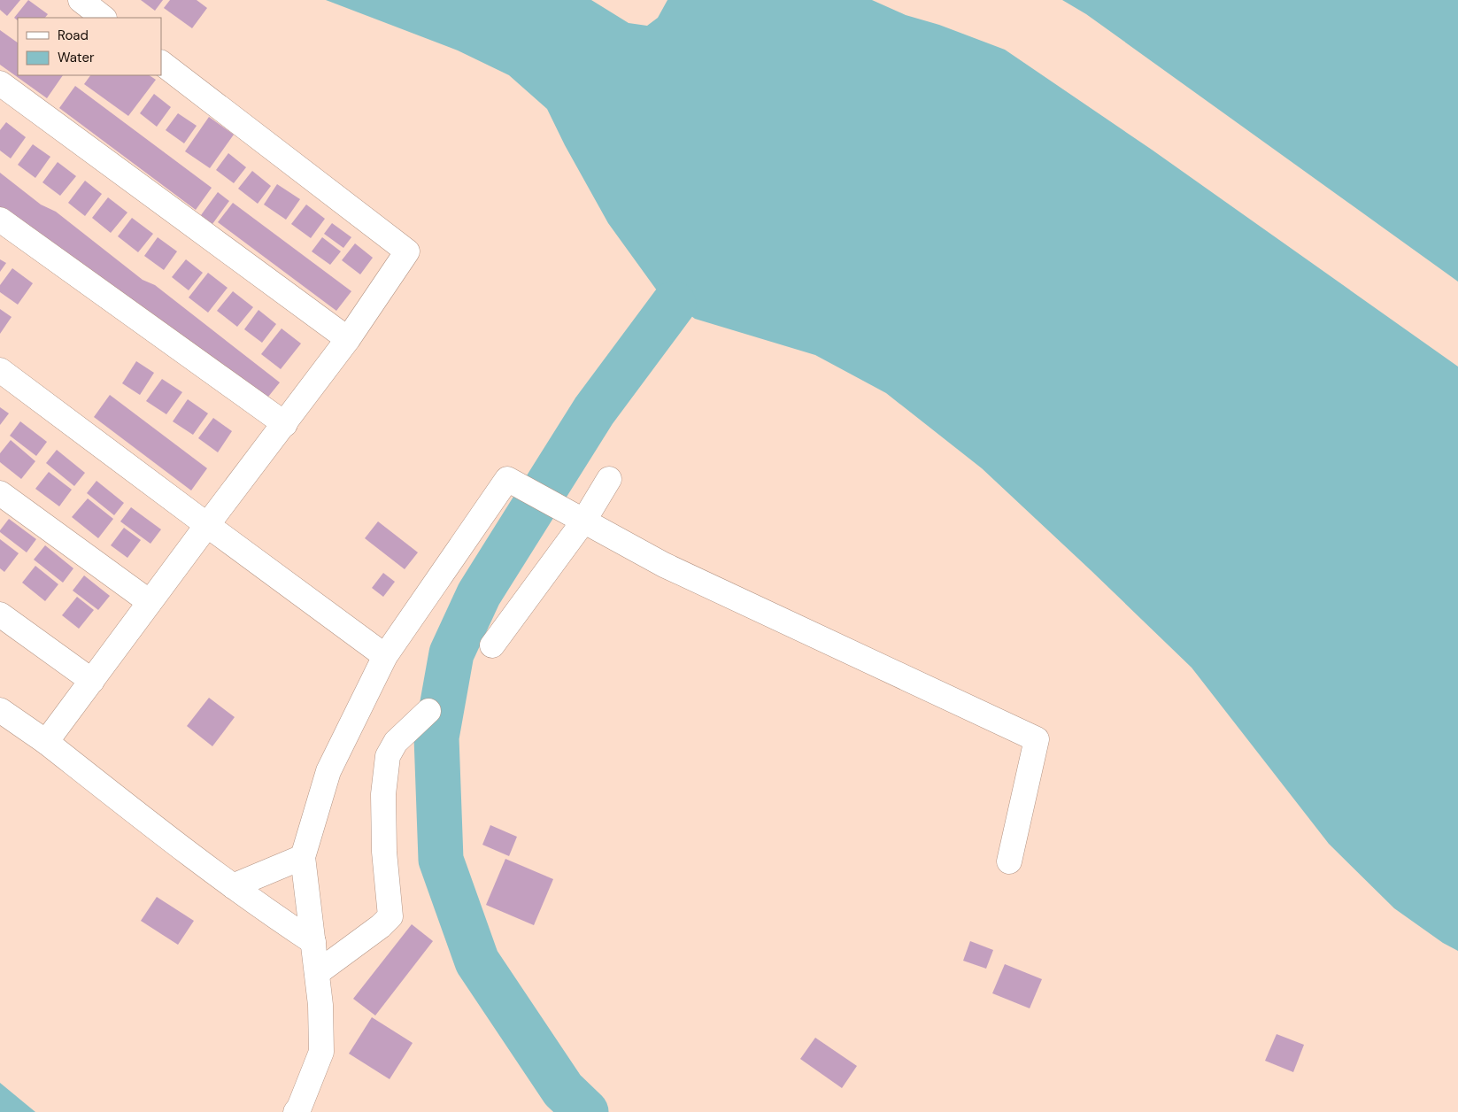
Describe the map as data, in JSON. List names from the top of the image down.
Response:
{
  "legend": ["Road", "Water"]
}
